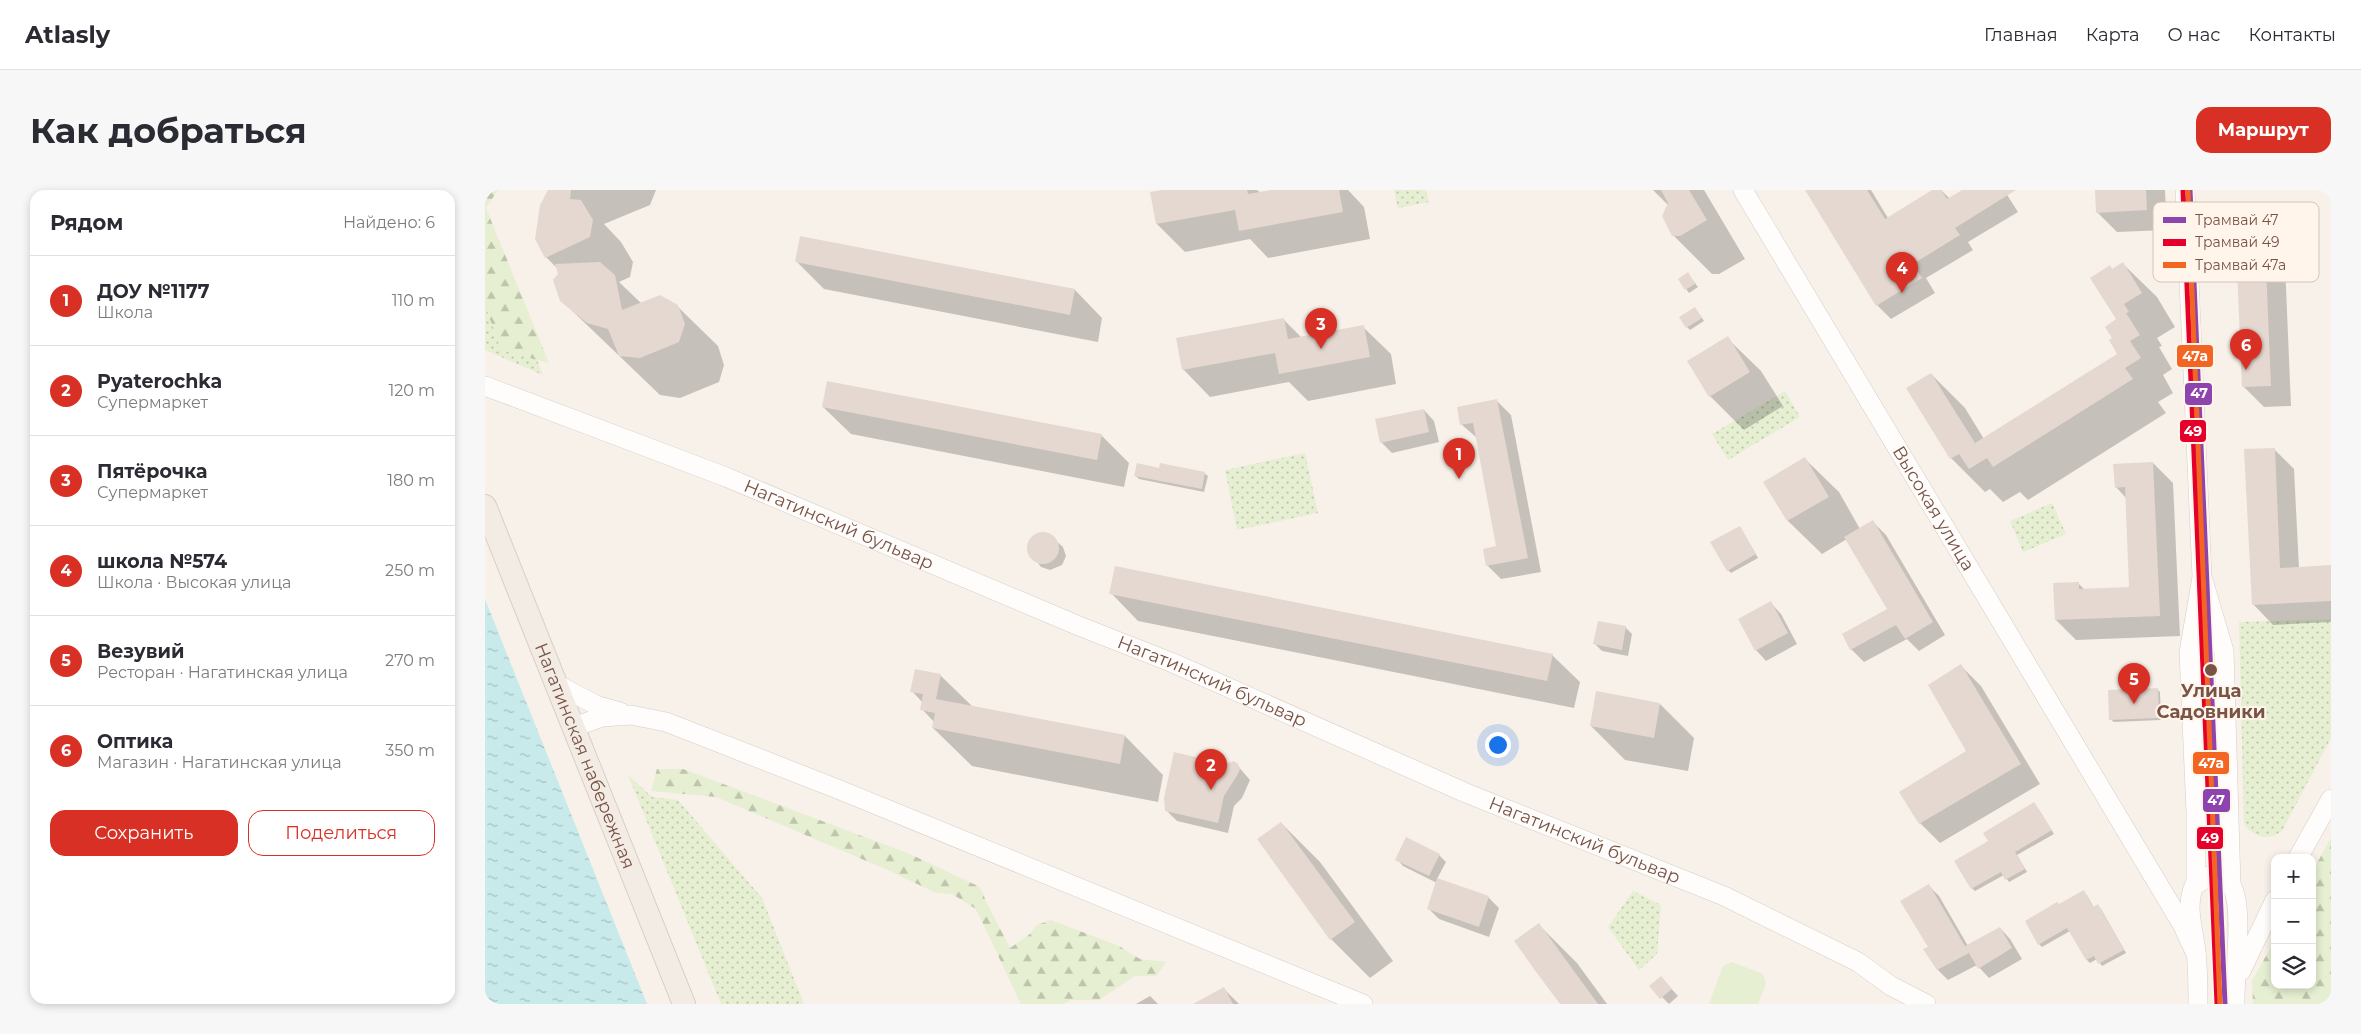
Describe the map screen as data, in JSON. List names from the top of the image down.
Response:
{
  "streets": {
    "main road": ["Нагатинская набережная"],
    "street": ["Высокая улица", "Нагатинский бульвар"]
  },
  "places": ["Улица Садовники"],
  "lines": ["tram line 47", "tram line 49", "tram line 47а"],
  "legend": ["Трамвай 47", "Трамвай 49", "Трамвай 47а"],
  "page": {
    "header": "Atlasly",
    "nav": [
      "Главная",
      "Карта",
      "О нас",
      "Контакты"
    ],
    "buttons": [
      "Маршрут",
      ["Сохранить", "Поделиться"]
    ],
    "title": "Как добраться",
    "heading": ["Рядом", "Найдено: 6"],
    "pins": [
      "4",
      "3",
      "6",
      "1",
      "5",
      "2"
    ],
    "list": [
      {
        "mark": "1",
        "name": "ДОУ №1177",
        "note": "Школа",
        "value": "110 m"
      },
      {
        "mark": "2",
        "name": "Pyaterochka",
        "note": "Супермаркет",
        "value": "120 m"
      },
      {
        "mark": "3",
        "name": "Пятёрочка",
        "note": "Супермаркет",
        "value": "180 m"
      },
      {
        "mark": "4",
        "name": "школа №574",
        "note": "Школа · Высокая улица",
        "value": "250 m"
      },
      {
        "mark": "5",
        "name": "Везувий",
        "note": "Ресторан · Нагатинская улица",
        "value": "270 m"
      },
      {
        "mark": "6",
        "name": "Оптика",
        "note": "Магазин · Нагатинская улица",
        "value": "350 m"
      }
    ],
    "map_buttons": ["+", "−"]
  }
}
